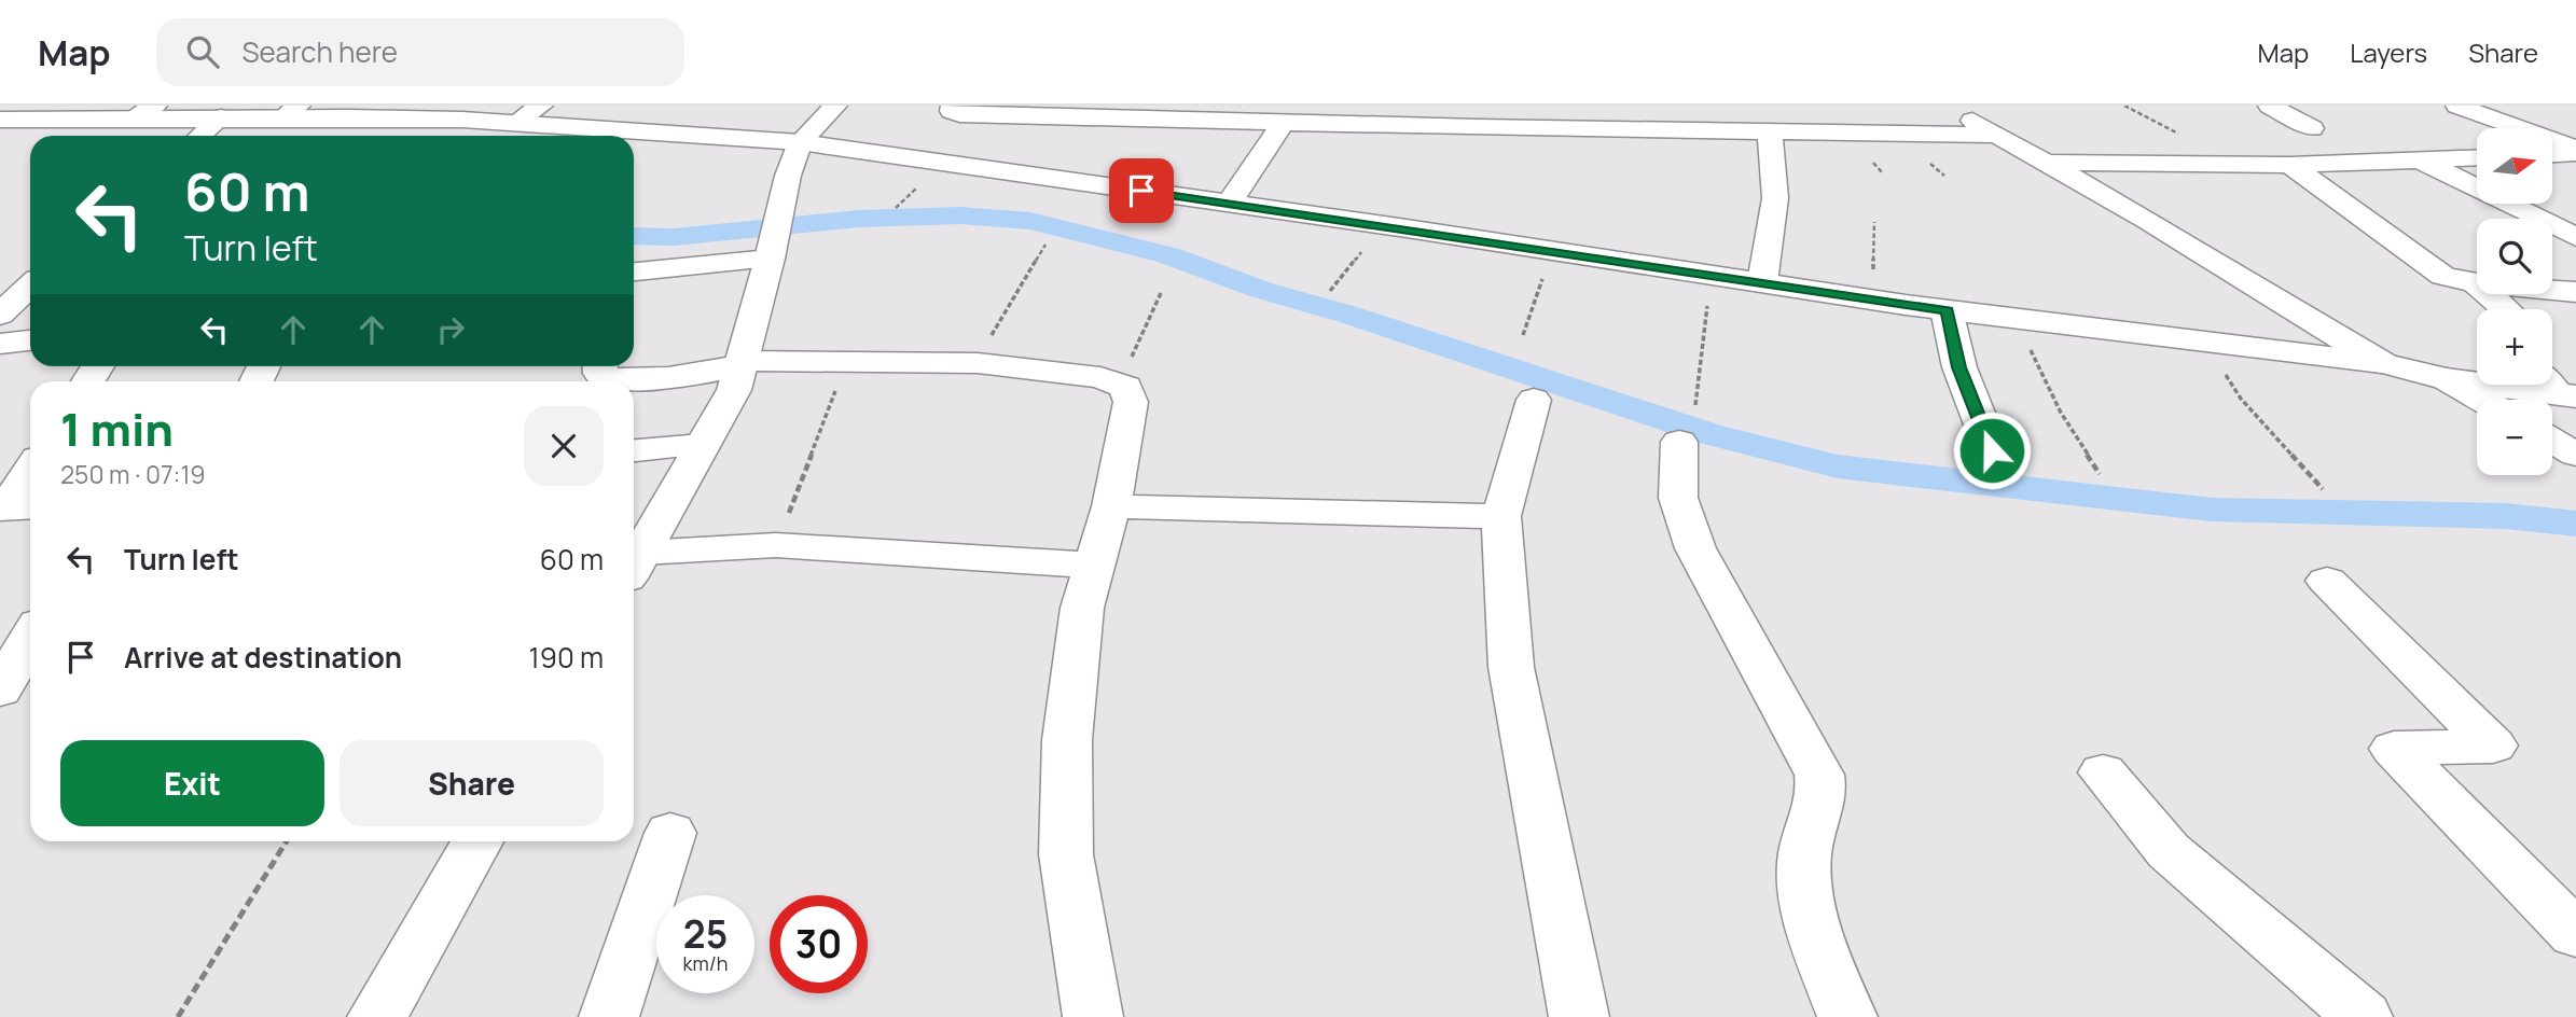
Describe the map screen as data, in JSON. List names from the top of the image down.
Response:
{
  "north": "right",
  "page": {
    "header": "Map",
    "search": "Search here",
    "nav": ["Map", "Layers", "Share"],
    "map_buttons": ["+", "−"],
    "turn": ["60 m", "Turn left"],
    "heading": ["1 min", "250 m · 07:19"],
    "list": [
      {
        "name": "Turn left",
        "value": "60 m"
      },
      {
        "name": "Arrive at destination",
        "value": "190 m"
      }
    ],
    "buttons": ["Exit", "Share"],
    "speed": "25 km/h",
    "limit": "30"
  }
}
